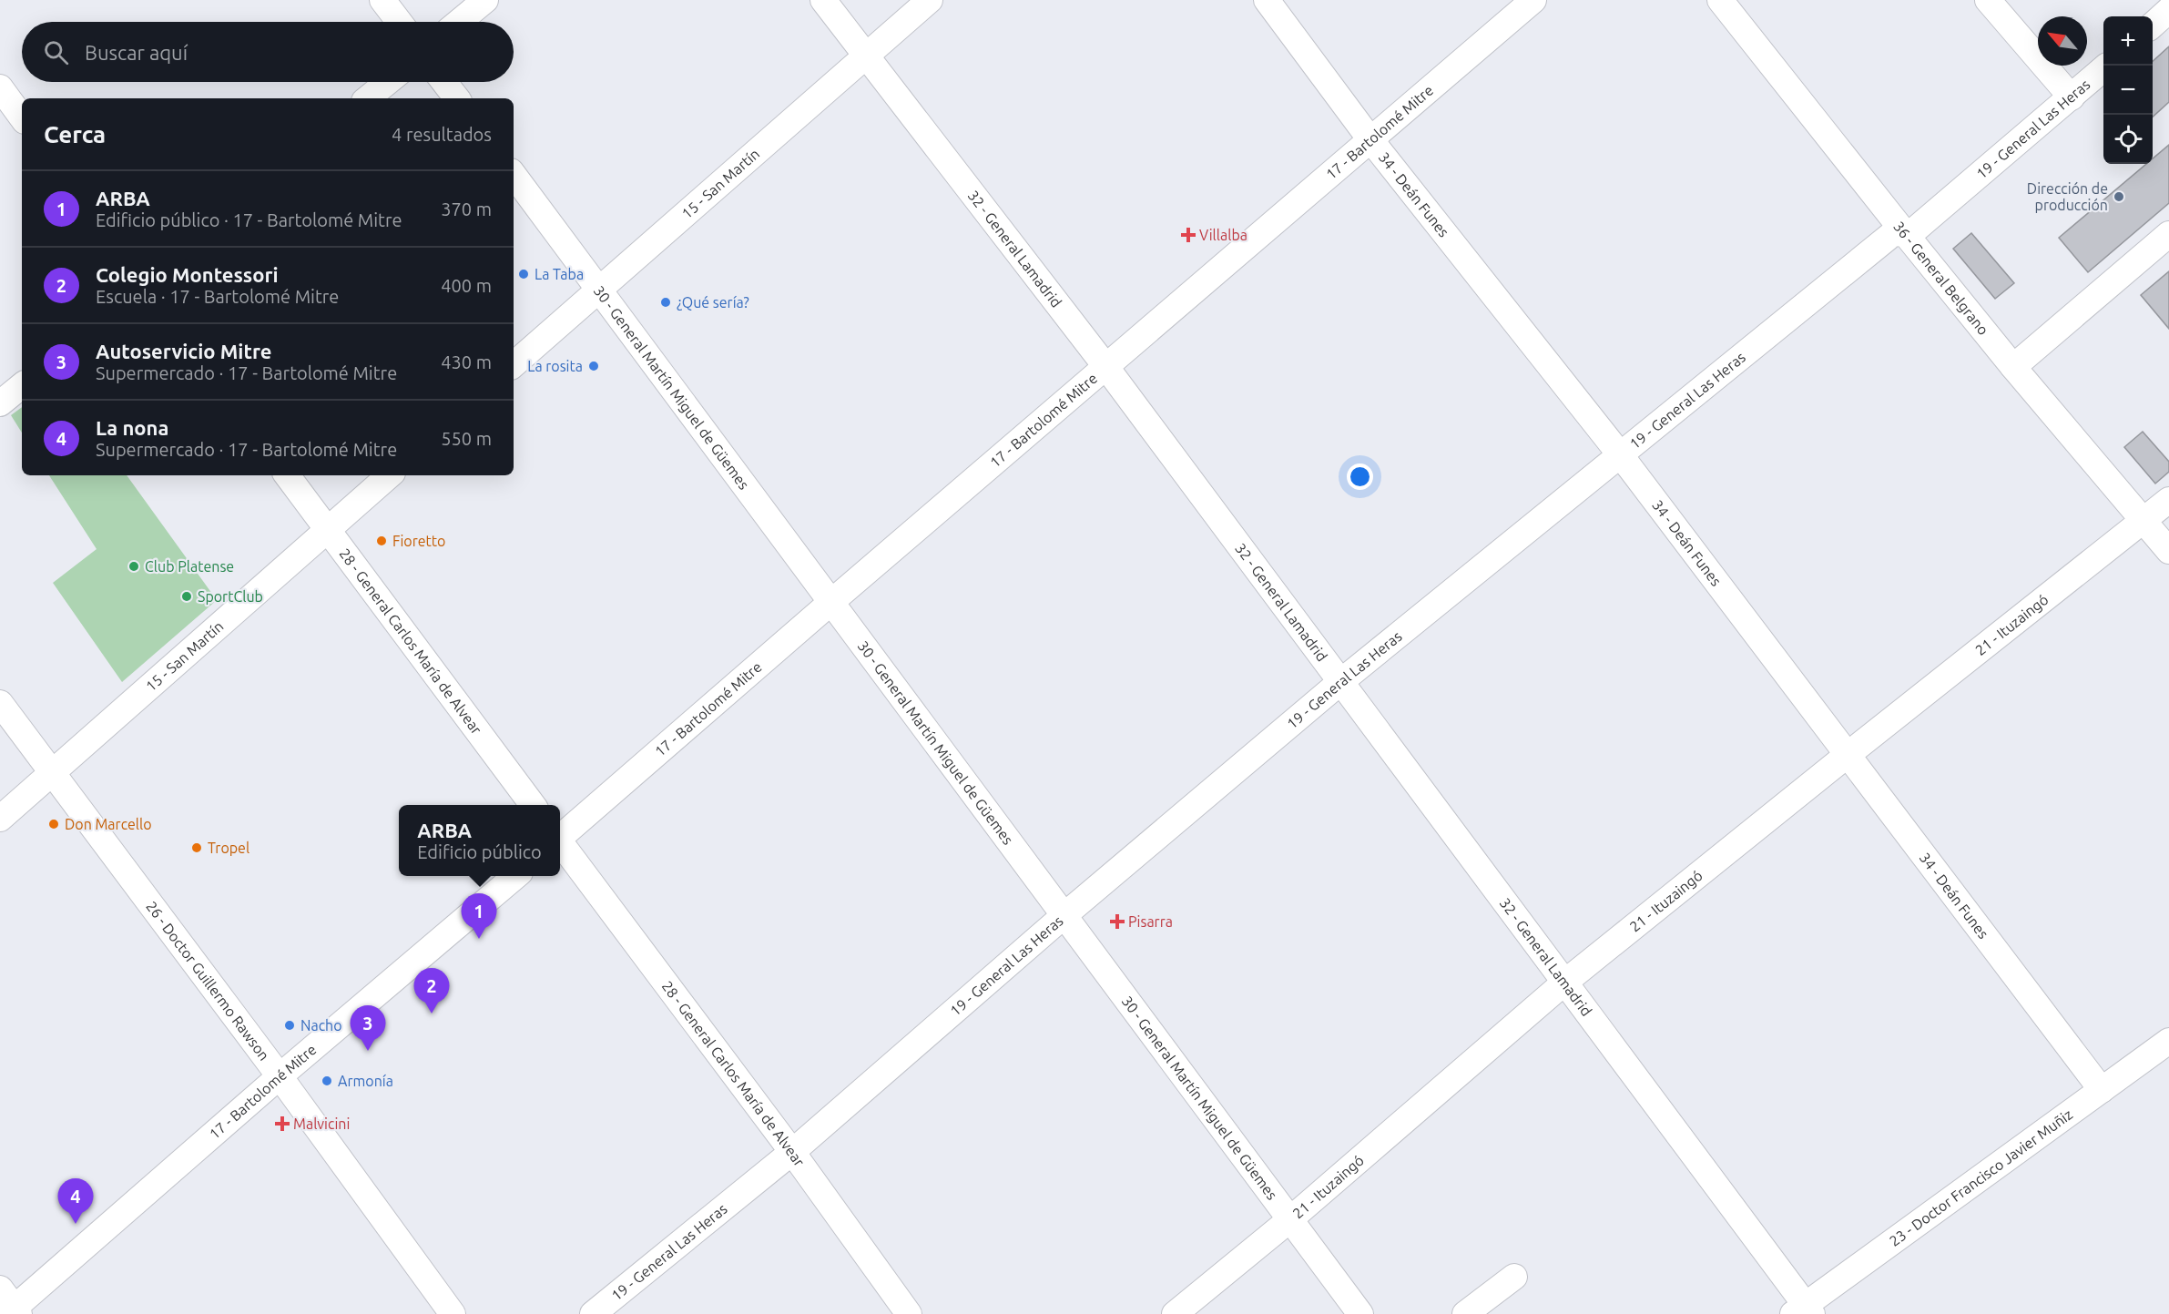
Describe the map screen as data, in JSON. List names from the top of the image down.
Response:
{
  "streets": {
    "street": [
      "19 - General Las Heras",
      "17 - Bartolomé Mitre",
      "15 - San Martín",
      "34 - Deán Funes",
      "32 - General Lamadrid",
      "36 - General Belgrano",
      "30 - General Martín Miguel de Güemes",
      "21 - Ituzaingó",
      "28 - General Carlos María de Alvear",
      "26 - Doctor Guillermo Rawson",
      "23 - Doctor Francisco Javier Muñiz"
    ]
  },
  "crossings": [
    ["19 - General Las Heras", "34 - Deán Funes"],
    ["19 - General Las Heras", "32 - General Lamadrid"],
    ["19 - General Las Heras", "36 - General Belgrano"],
    ["19 - General Las Heras", "30 - General Martín Miguel de Güemes"],
    ["19 - General Las Heras", "28 - General Carlos María de Alvear"],
    ["17 - Bartolomé Mitre", "34 - Deán Funes"],
    ["17 - Bartolomé Mitre", "32 - General Lamadrid"],
    ["17 - Bartolomé Mitre", "30 - General Martín Miguel de Güemes"],
    ["17 - Bartolomé Mitre", "26 - Doctor Guillermo Rawson"],
    ["15 - San Martín", "32 - General Lamadrid"],
    ["15 - San Martín", "30 - General Martín Miguel de Güemes"],
    ["15 - San Martín", "28 - General Carlos María de Alvear"],
    ["15 - San Martín", "26 - Doctor Guillermo Rawson"],
    ["34 - Deán Funes", "21 - Ituzaingó"],
    ["34 - Deán Funes", "23 - Doctor Francisco Javier Muñiz"],
    ["32 - General Lamadrid", "21 - Ituzaingó"],
    ["32 - General Lamadrid", "23 - Doctor Francisco Javier Muñiz"],
    ["36 - General Belgrano", "21 - Ituzaingó"],
    ["30 - General Martín Miguel de Güemes", "21 - Ituzaingó"]
  ],
  "places": {
    "other": [
      "Dirección de producción",
      "La Taba",
      "¿Qué sería?",
      "La rosita",
      "Fioretto",
      "Club Platense",
      "SportClub",
      "Don Marcello",
      "Tropel",
      "Nacho",
      "Armonía"
    ],
    "health": ["Villalba", "Pisarra", "Malvicini"]
  },
  "north": "top left",
  "page": {
    "map_buttons": ["+", "−"],
    "search": "Buscar aquí",
    "heading": ["Cerca", "4 resultados"],
    "list": [
      {
        "mark": "1",
        "name": "ARBA",
        "note": "Edificio público · 17 - Bartolomé Mitre",
        "value": "370 m"
      },
      {
        "mark": "2",
        "name": "Colegio Montessori",
        "note": "Escuela · 17 - Bartolomé Mitre",
        "value": "400 m"
      },
      {
        "mark": "3",
        "name": "Autoservicio Mitre",
        "note": "Supermercado · 17 - Bartolomé Mitre",
        "value": "430 m"
      },
      {
        "mark": "4",
        "name": "La nona",
        "note": "Supermercado · 17 - Bartolomé Mitre",
        "value": "550 m"
      }
    ],
    "popup": ["ARBA", "Edificio público"],
    "pins": [
      "1",
      "2",
      "3",
      "4"
    ]
  }
}
